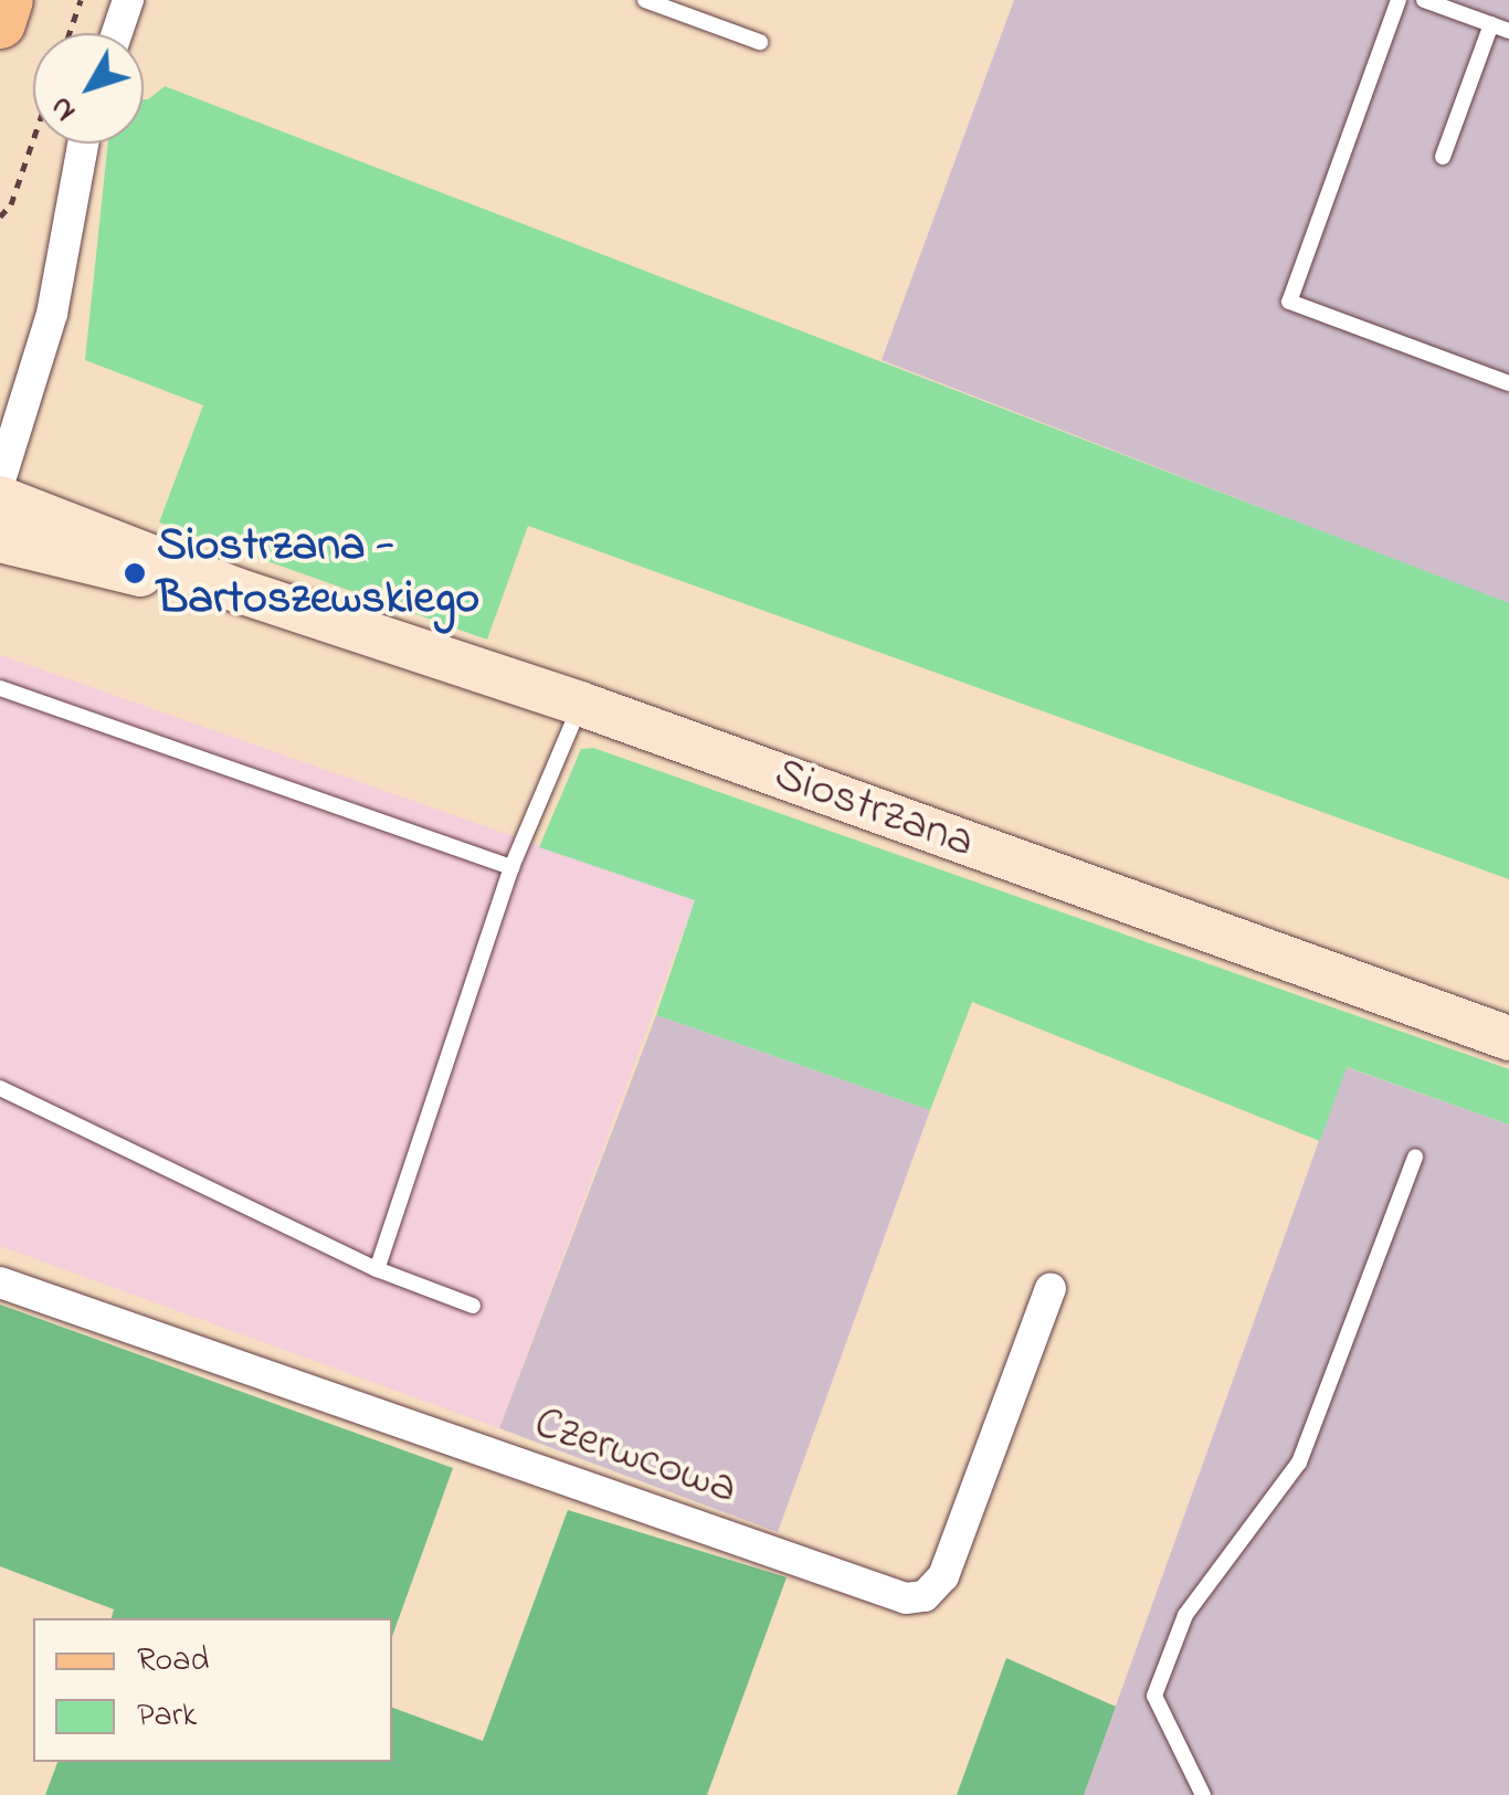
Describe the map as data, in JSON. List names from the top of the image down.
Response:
{
  "streets": {
    "street": ["Siostrzana", "Czerwcowa"]
  },
  "places": ["Siostrzana - Bartoszewskiego"],
  "legend": ["Road", "Park"],
  "north": "bottom left"
}
